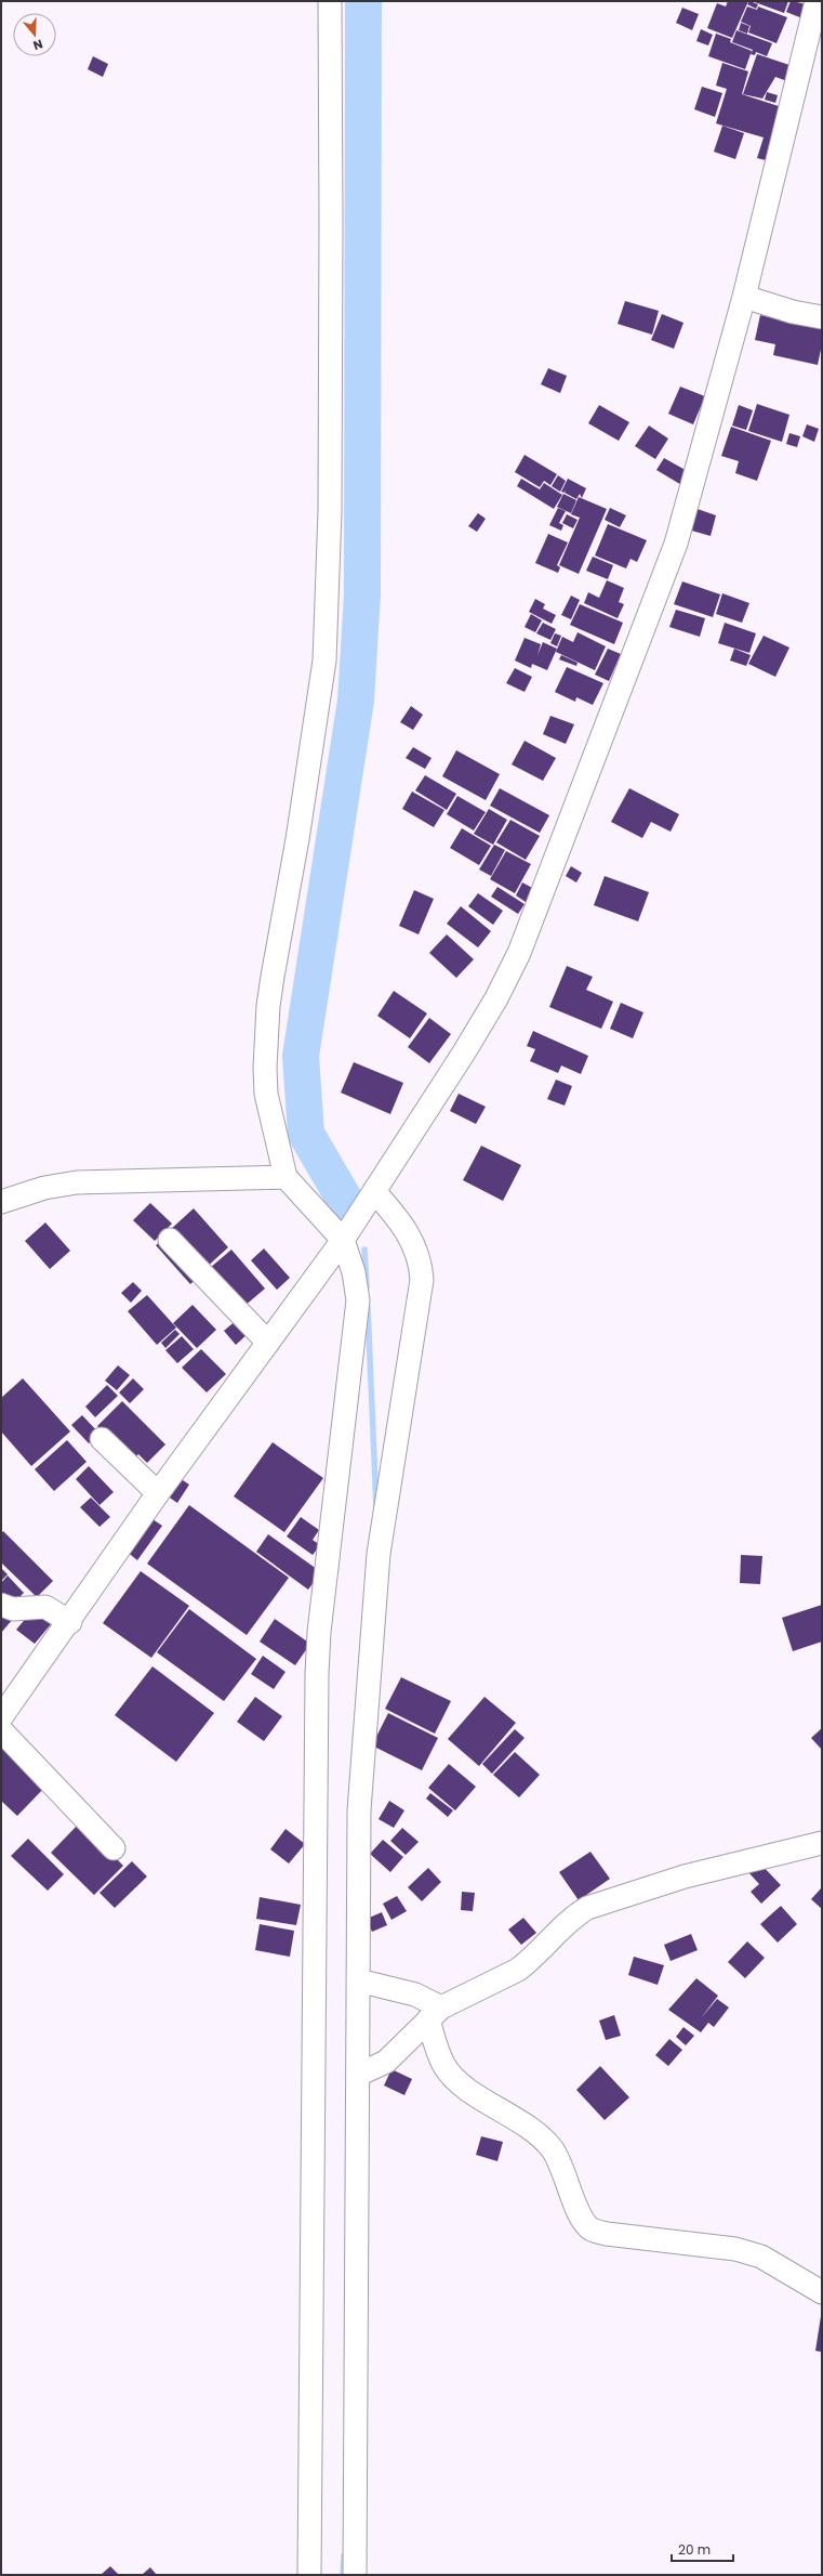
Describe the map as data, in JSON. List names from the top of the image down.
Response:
{
  "scale_bar": "20 m",
  "north": "bottom"
}
